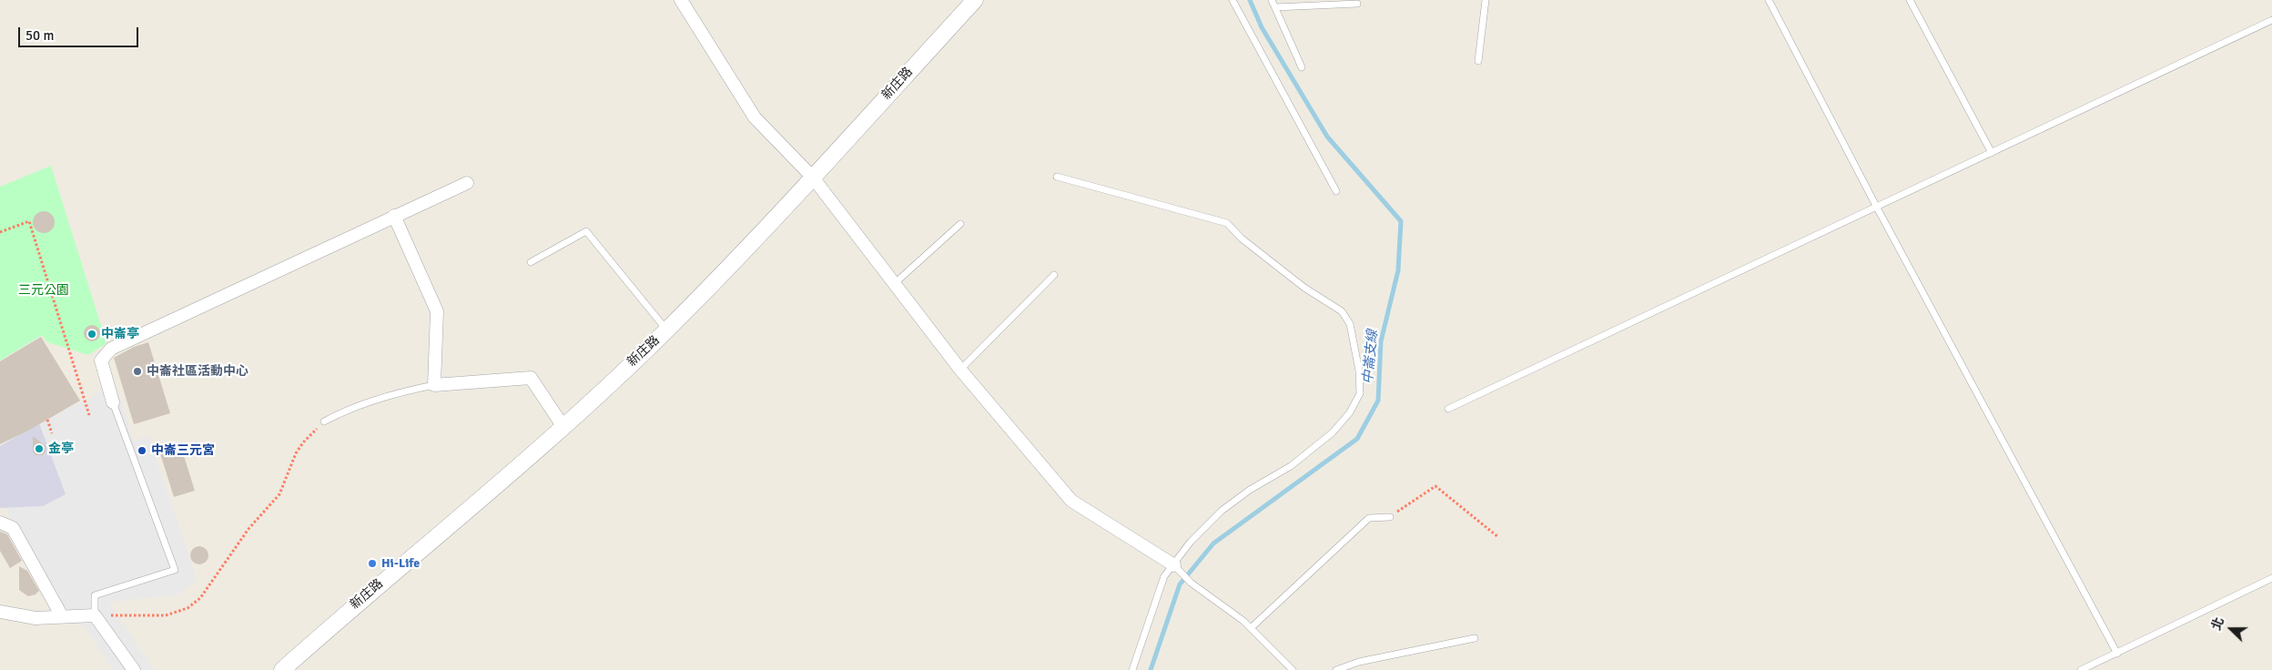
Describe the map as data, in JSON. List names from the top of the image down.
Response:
{
  "streets": {
    "street": ["新庄路"]
  },
  "water": ["中崙支線"],
  "parks": ["三元公園"],
  "places": [
    "中崙亭",
    "中崙社區活動中心",
    "金亭",
    "中崙三元宮",
    "Hi-Life"
  ],
  "scale_bar": "50 m",
  "north": "left"
}
